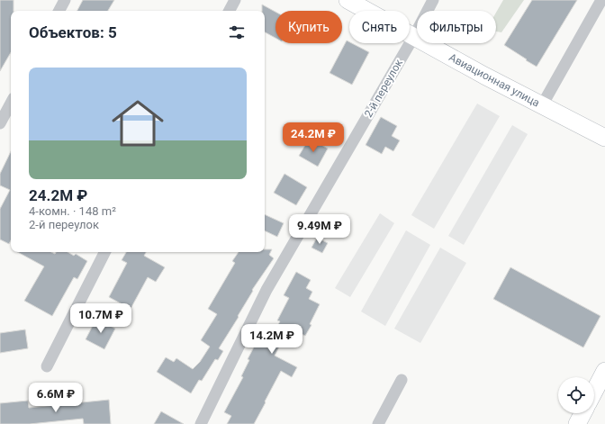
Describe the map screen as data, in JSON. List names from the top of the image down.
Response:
{
  "streets": {
    "main road": ["Авиационная улица"],
    "street": ["2-й переулок"]
  },
  "crossings": [
    ["Авиационная улица", "2-й переулок"]
  ],
  "page": {
    "chip": ["Купить", "Снять", "Фильтры"],
    "heading": "Объектов: 5",
    "list": [
      {
        "name": "24.2M ₽",
        "note": "4-комн. · 148 m² · 2-й переулок"
      }
    ],
    "price": [
      "24.2M ₽",
      "9.49M ₽",
      "10.7M ₽",
      "14.2M ₽",
      "6.6M ₽"
    ]
  }
}
